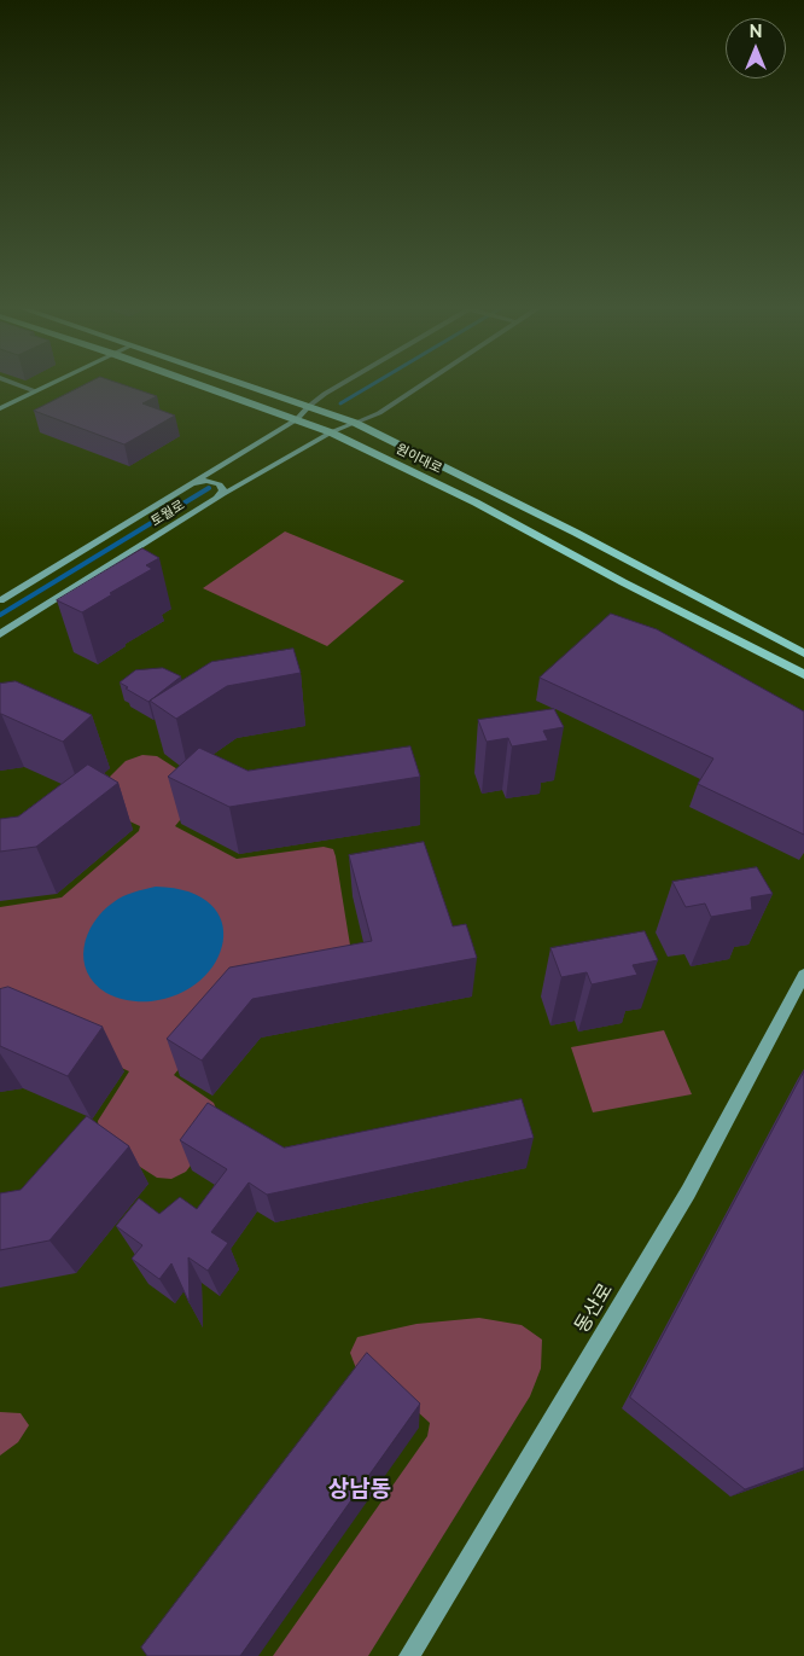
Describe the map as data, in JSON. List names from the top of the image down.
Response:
{
  "streets": {
    "main road": ["원이대로"],
    "street": ["토월로", "동산로"]
  },
  "crossings": [
    ["원이대로", "토월로"]
  ],
  "districts": ["상남동"],
  "north": "top"
}
